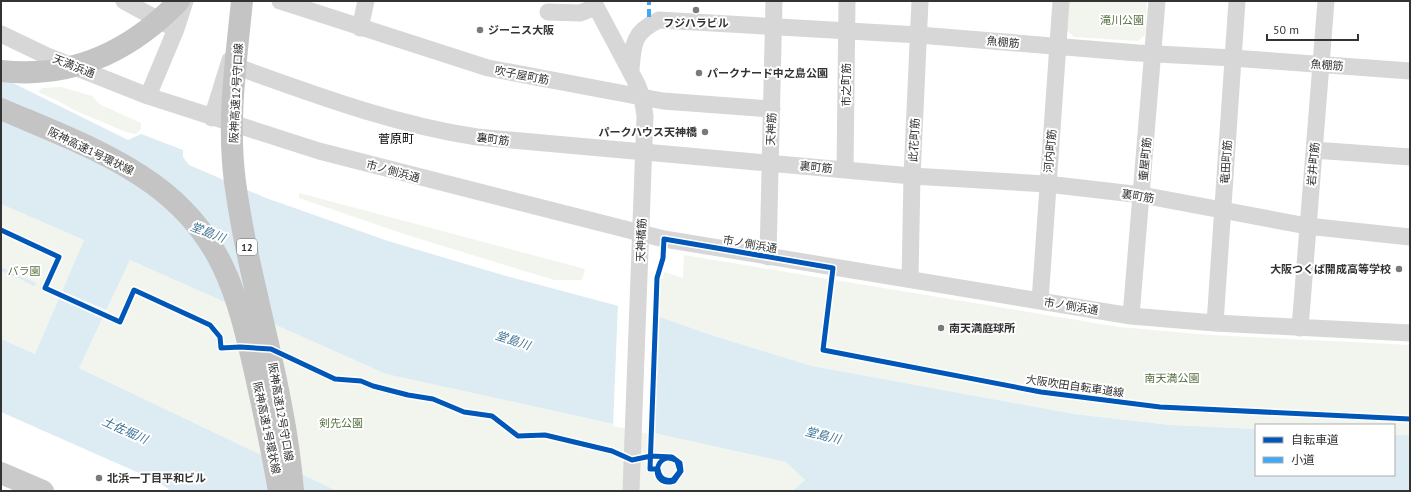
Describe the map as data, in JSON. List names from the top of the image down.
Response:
{
  "streets": {
    "highway": ["阪神高速12号守口線", "阪神高速1号環状線", "12"],
    "street": [
      "魚棚筋",
      "天満浜通",
      "吹子屋町筋",
      "市之町筋",
      "天神筋",
      "裏町筋",
      "此花町筋",
      "河内町筋",
      "壷屋町筋",
      "竜田町筋",
      "岩井町筋",
      "市ノ側浜通",
      "天神橋筋"
    ],
    "cycle path": ["大阪吹田自転車道線"]
  },
  "crossings": [
    ["魚棚筋", "市之町筋"],
    ["魚棚筋", "天神筋"],
    ["魚棚筋", "此花町筋"],
    ["魚棚筋", "河内町筋"],
    ["魚棚筋", "壷屋町筋"],
    ["魚棚筋", "竜田町筋"],
    ["魚棚筋", "岩井町筋"],
    ["魚棚筋", "天神橋筋"],
    ["天満浜通", "市ノ側浜通"],
    ["吹子屋町筋", "天神筋"],
    ["吹子屋町筋", "天神橋筋"],
    ["市之町筋", "裏町筋"],
    ["天神筋", "裏町筋"],
    ["天神筋", "市ノ側浜通"],
    ["裏町筋", "此花町筋"],
    ["裏町筋", "河内町筋"],
    ["裏町筋", "壷屋町筋"],
    ["裏町筋", "竜田町筋"],
    ["裏町筋", "岩井町筋"],
    ["裏町筋", "天神橋筋"],
    ["此花町筋", "市ノ側浜通"],
    ["河内町筋", "市ノ側浜通"],
    ["壷屋町筋", "市ノ側浜通"],
    ["竜田町筋", "市ノ側浜通"],
    ["岩井町筋", "市ノ側浜通"],
    ["市ノ側浜通", "天神橋筋"]
  ],
  "districts": ["菅原町"],
  "water": ["堂島川", "土佐堀川"],
  "parks": [
    "滝川公園",
    "バラ園",
    "南天満公園",
    "剣先公園"
  ],
  "places": [
    "フジハラビル",
    "ジーニス大阪",
    "パークナード中之島公園",
    "パークハウス天神橋",
    "大阪つくば開成高等学校",
    "南天満庭球所",
    "北浜一丁目平和ビル"
  ],
  "legend": ["自転車道", "小道"],
  "scale_bar": "50 m"
}
